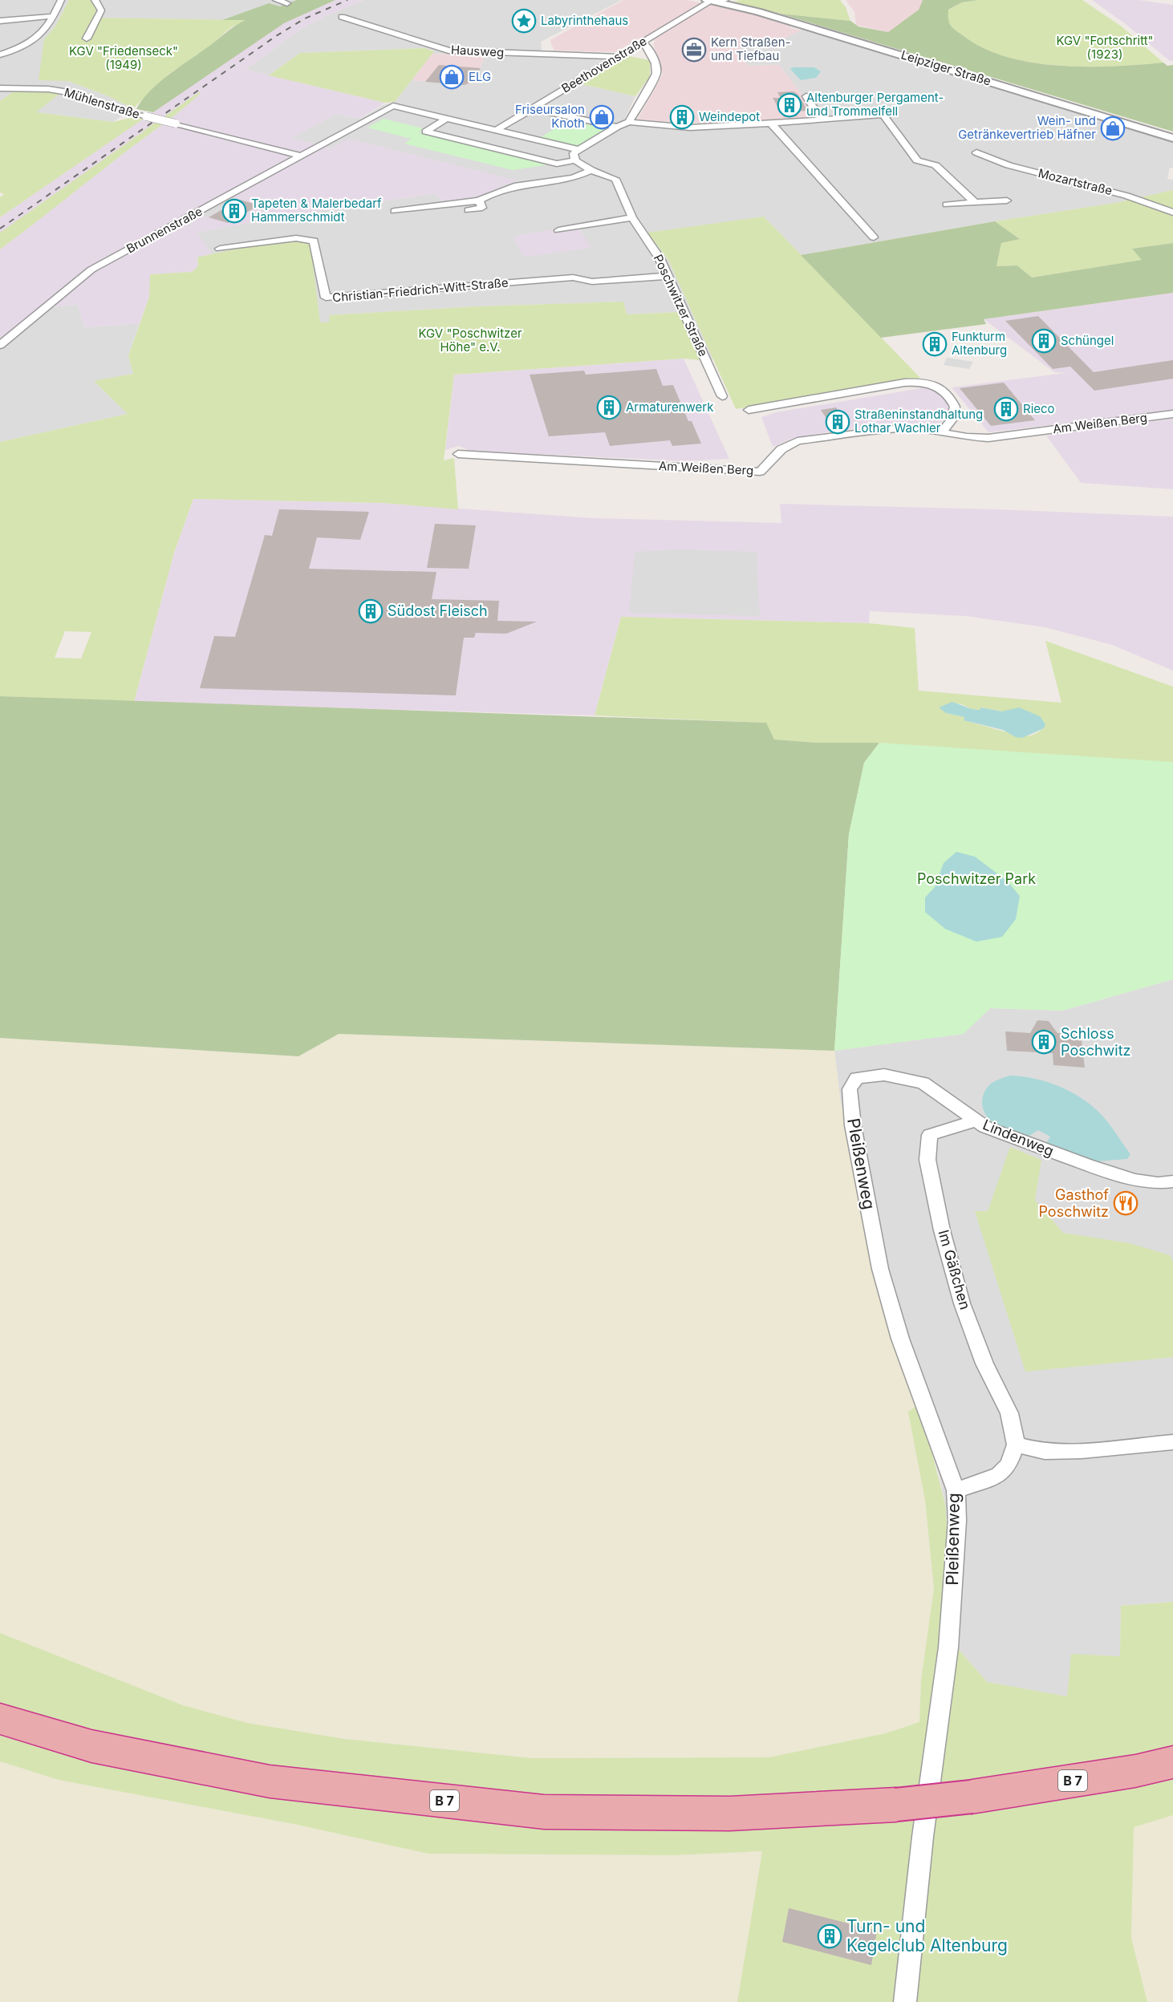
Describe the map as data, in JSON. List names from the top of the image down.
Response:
{
  "streets": {
    "highway": ["B 7"],
    "street": [
      "Hausweg",
      "Beethovenstraße",
      "Leipziger Straße",
      "Mühlenstraße",
      "Mozartstraße",
      "Brunnenstraße",
      "Christian-Friedrich-Witt-Straße",
      "Poschwitzer Straße",
      "Am Weißen Berg",
      "Lindenweg",
      "Pleißenweg",
      "Im Gäßchen"
    ]
  },
  "crossings": [
    ["Hausweg", "Beethovenstraße"],
    ["Beethovenstraße", "Leipziger Straße"],
    ["Mühlenstraße", "Brunnenstraße"],
    ["Christian-Friedrich-Witt-Straße", "Poschwitzer Straße"],
    ["Lindenweg", "Pleißenweg"],
    ["Lindenweg", "Im Gäßchen"]
  ],
  "parks": [
    "KGV \"Fortschritt\" (1923)",
    "KGV \"Friedenseck\" (1949)",
    "KGV \"Poschwitzer Höhe\" e.V.",
    "Poschwitzer Park"
  ],
  "places": {
    "place": ["Labyrinthehaus"],
    "office": ["Kern Straßen- und Tiefbau"],
    "shop": ["ELG", "Friseursalon Knoth", "Wein- und Getränkevertrieb Häfner"],
    "building": [
      "Altenburger Pergament- und Trommelfell",
      "Weindepot",
      "Tapeten & Malerbedarf Hammerschmidt",
      "Schüngel",
      "Funkturm Altenburg",
      "Armaturenwerk",
      "Rieco",
      "Straßeninstandhaltung Lothar Wachler",
      "Südost Fleisch",
      "Schloss Poschwitz",
      "Turn- und Kegelclub Altenburg"
    ],
    "restaurant": ["Gasthof Poschwitz"]
  }
}
